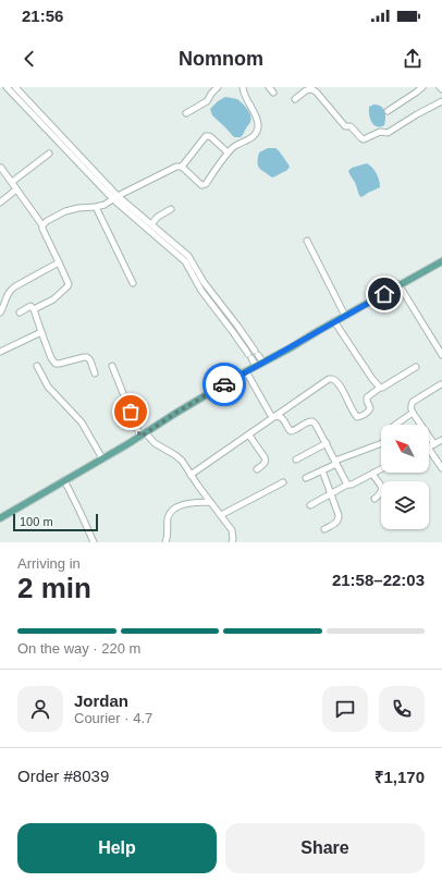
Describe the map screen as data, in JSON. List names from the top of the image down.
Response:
{
  "scale_bar": "100 m",
  "north": "top left",
  "page": {
    "status": "21:56",
    "header": "Nomnom",
    "scale": "100 m",
    "heading": ["2 min", "Arriving in", "21:58–22:03"],
    "panel": [
      "Jordan",
      "Courier · 4.7",
      "Order #8039",
      "₹1,170"
    ],
    "bar": "On the way · 220 m",
    "buttons": ["Help", "Share"]
  }
}
